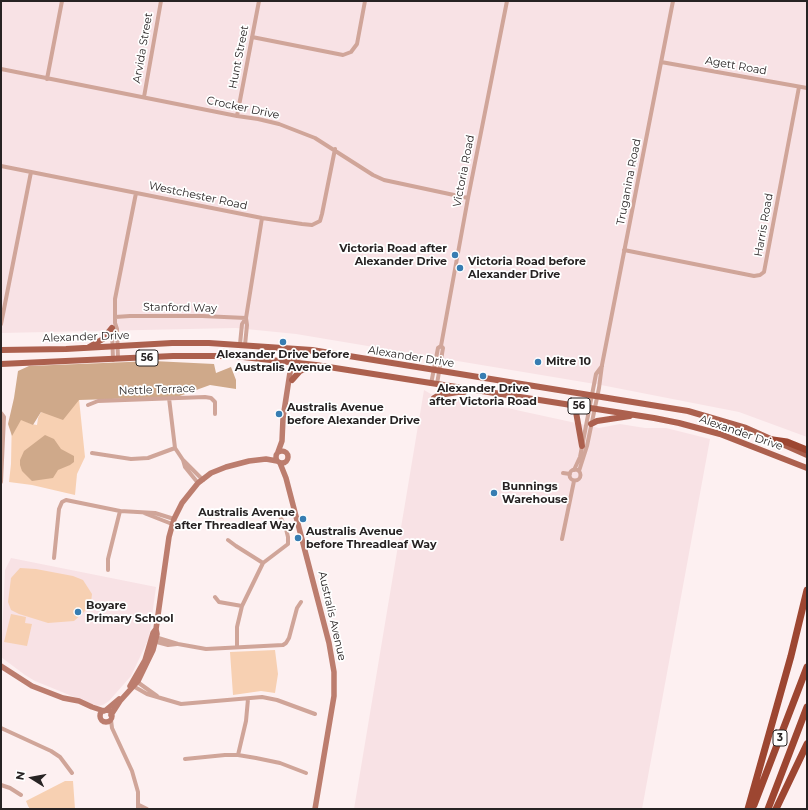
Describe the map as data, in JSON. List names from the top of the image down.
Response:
{
  "streets": {
    "highway": ["3"],
    "main road": ["Alexander Drive", "56", "Australis Avenue"],
    "street": [
      "Arvida Street",
      "Hunt Street",
      "Agett Road",
      "Crocker Drive",
      "Victoria Road",
      "Truganina Road",
      "Westchester Road",
      "Harris Road",
      "Stanford Way",
      "Nettle Terrace"
    ]
  },
  "crossings": [
    ["Arvida Street", "Crocker Drive"],
    ["Hunt Street", "Crocker Drive"],
    ["Agett Road", "Truganina Road"],
    ["Agett Road", "Harris Road"],
    ["Crocker Drive", "Victoria Road"],
    ["Crocker Drive", "Westchester Road"],
    ["Victoria Road", "Alexander Drive"],
    ["Truganina Road", "Harris Road"],
    ["Truganina Road", "Alexander Drive"],
    ["Alexander Drive", "Australis Avenue"]
  ],
  "places": [
    "Victoria Road after Alexander Drive",
    "Victoria Road before Alexander Drive",
    "Alexander Drive before Australis Avenue",
    "Mitre 10",
    "Alexander Drive after Victoria Road",
    "Australis Avenue before Alexander Drive",
    "Bunnings Warehouse",
    "Australis Avenue after Threadleaf Way",
    "Australis Avenue before Threadleaf Way",
    "Boyare Primary School"
  ],
  "north": "left"
}
